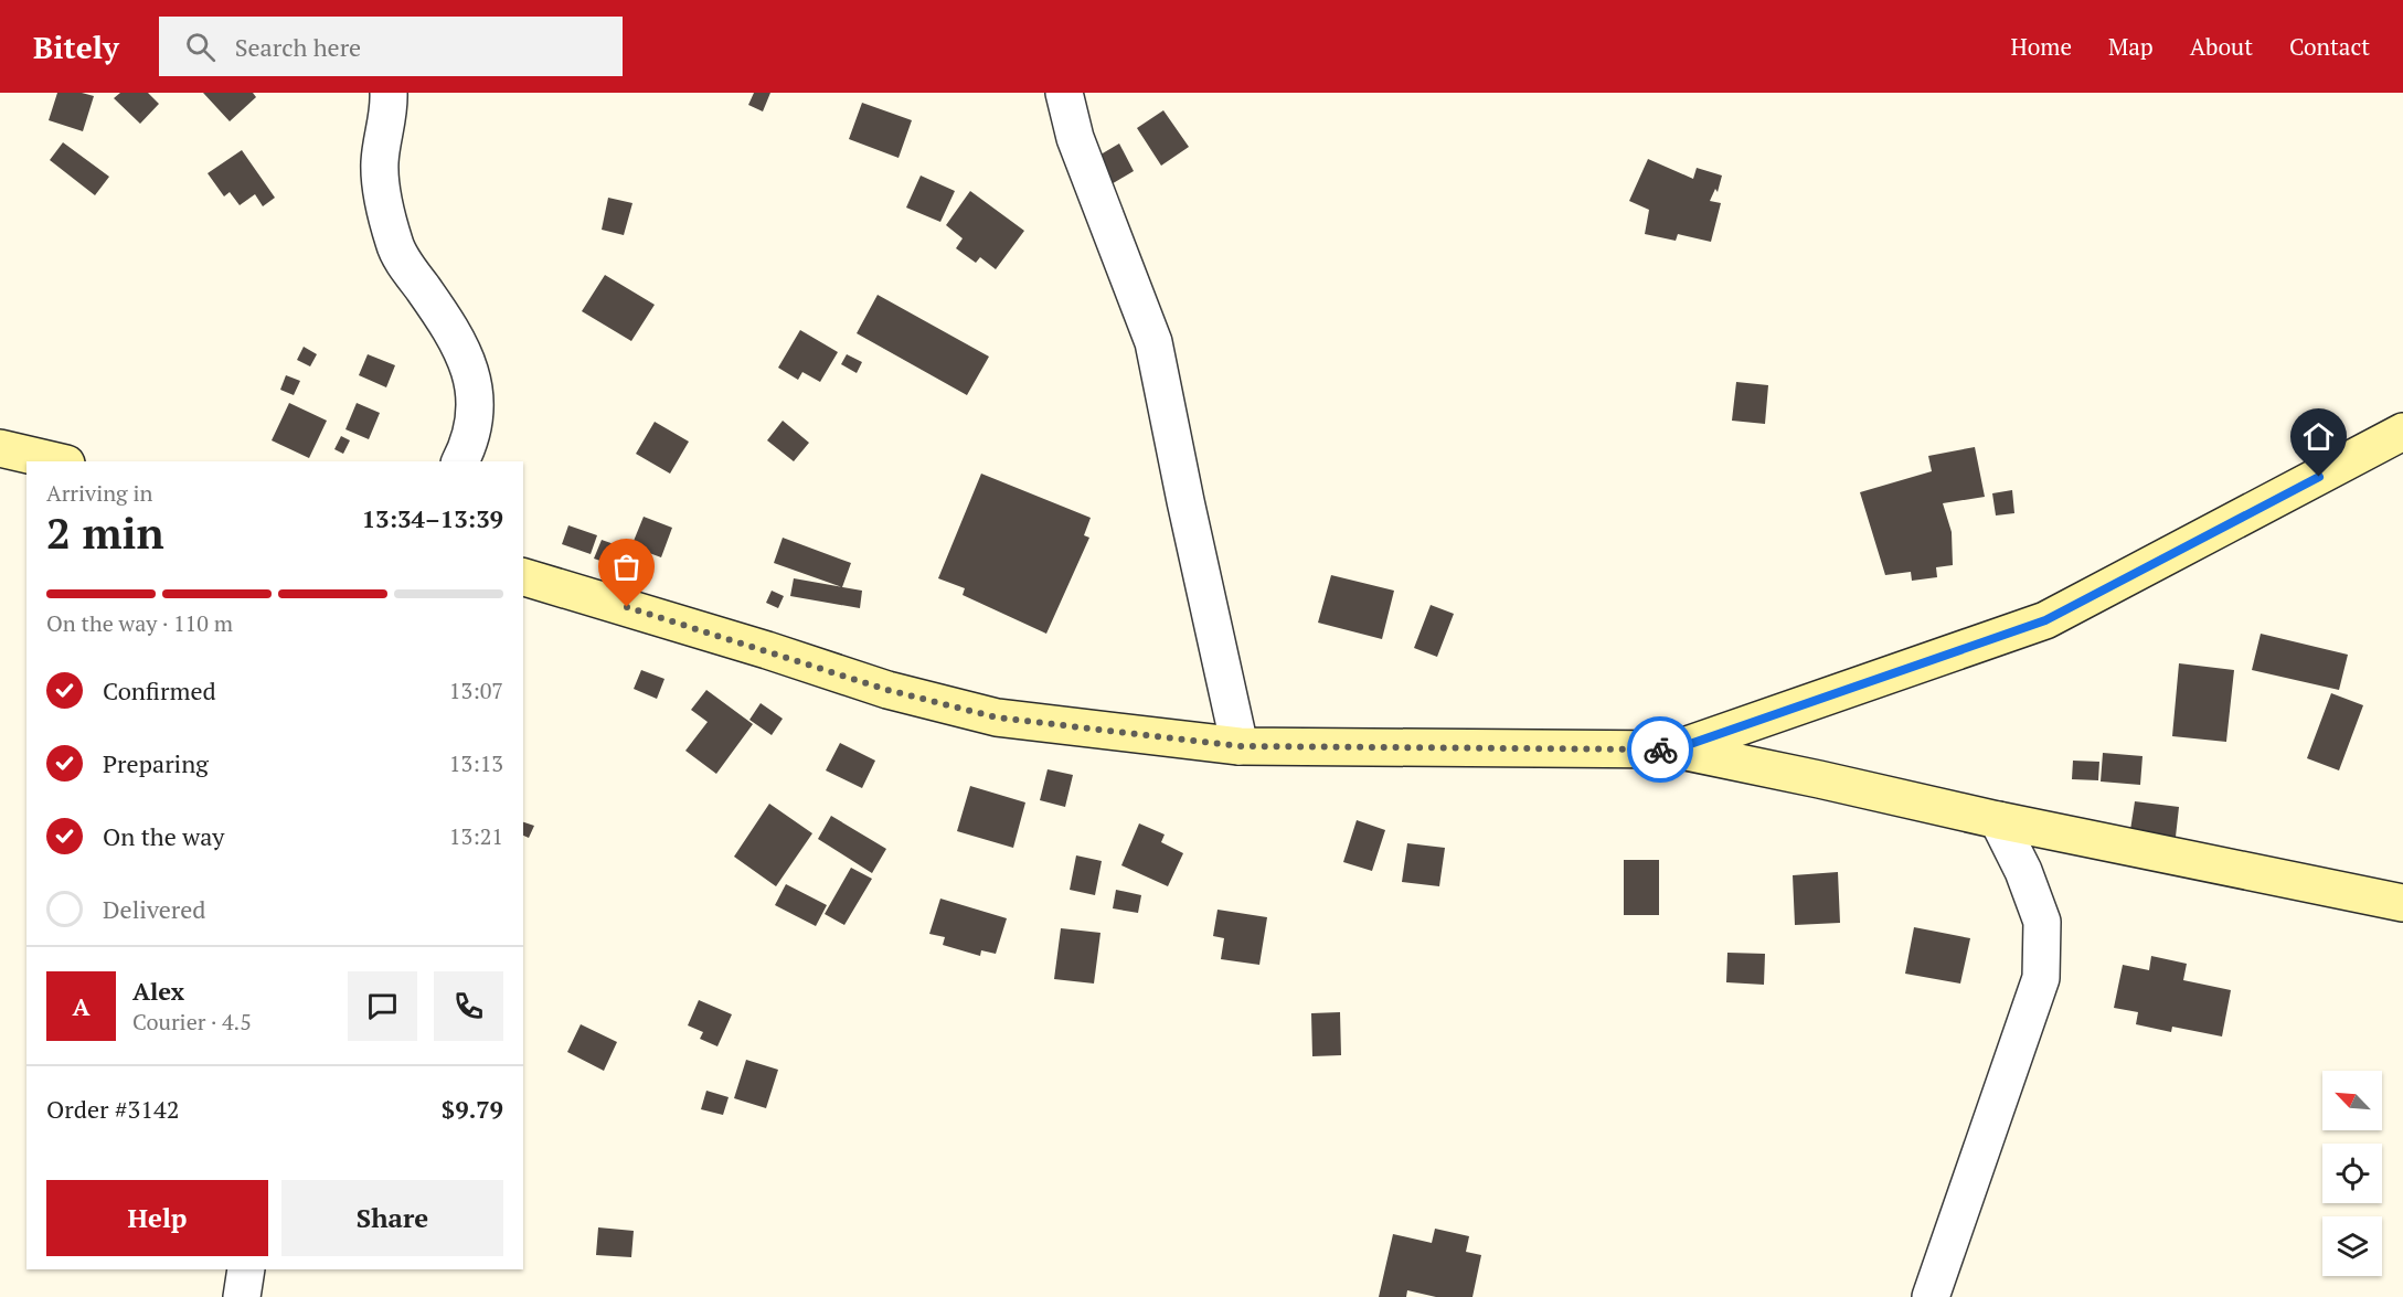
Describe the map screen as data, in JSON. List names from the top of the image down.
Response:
{
  "north": "top left",
  "page": {
    "header": "Bitely",
    "search": "Search here",
    "nav": [
      "Home",
      "Map",
      "About",
      "Contact"
    ],
    "heading": ["2 min", "Arriving in", "13:34–13:39"],
    "panel": [
      "Alex",
      "Courier · 4.5",
      "Order #3142",
      "$9.79"
    ],
    "bar": "On the way · 110 m",
    "list": [
      ["Confirmed", "13:07"],
      ["Preparing", "13:13"],
      ["On the way", "13:21"],
      "Delivered"
    ],
    "round": "A",
    "buttons": ["Help", "Share"]
  }
}
